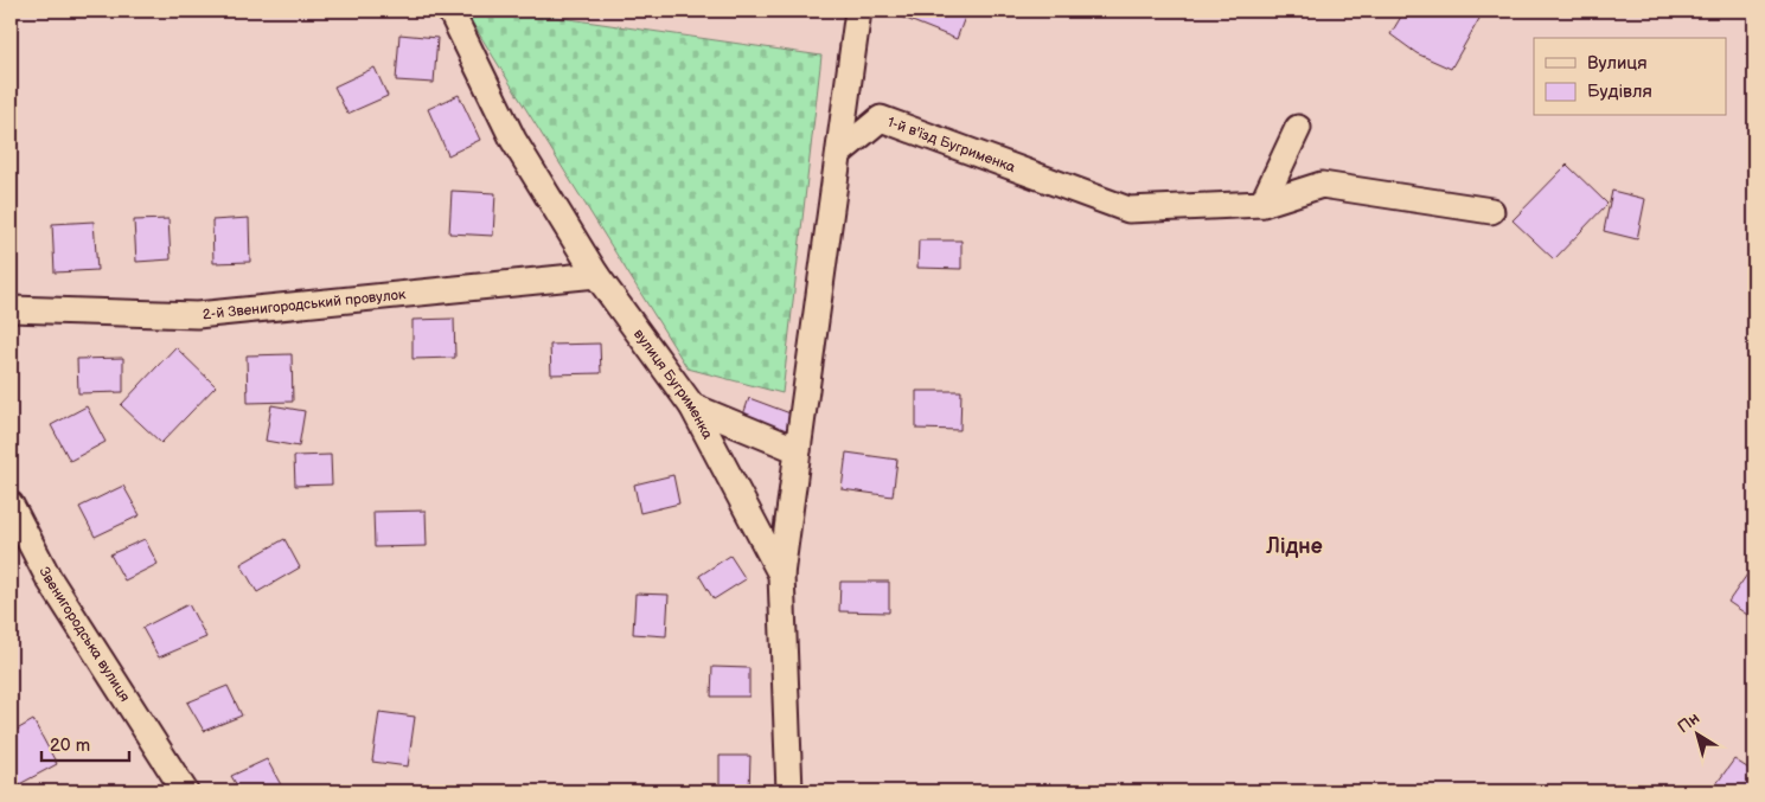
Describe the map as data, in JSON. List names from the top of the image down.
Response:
{
  "streets": {
    "street": [
      "1-й в'їзд Бугрименка",
      "2-й Звенигородський провулок",
      "вулиця Бугрименка",
      "Звенигородська вулиця"
    ]
  },
  "crossings": [
    ["2-й Звенигородський провулок", "вулиця Бугрименка"]
  ],
  "districts": ["Лідне"],
  "legend": ["Вулиця", "Будівля"],
  "scale_bar": "20 m",
  "north": "top left"
}
